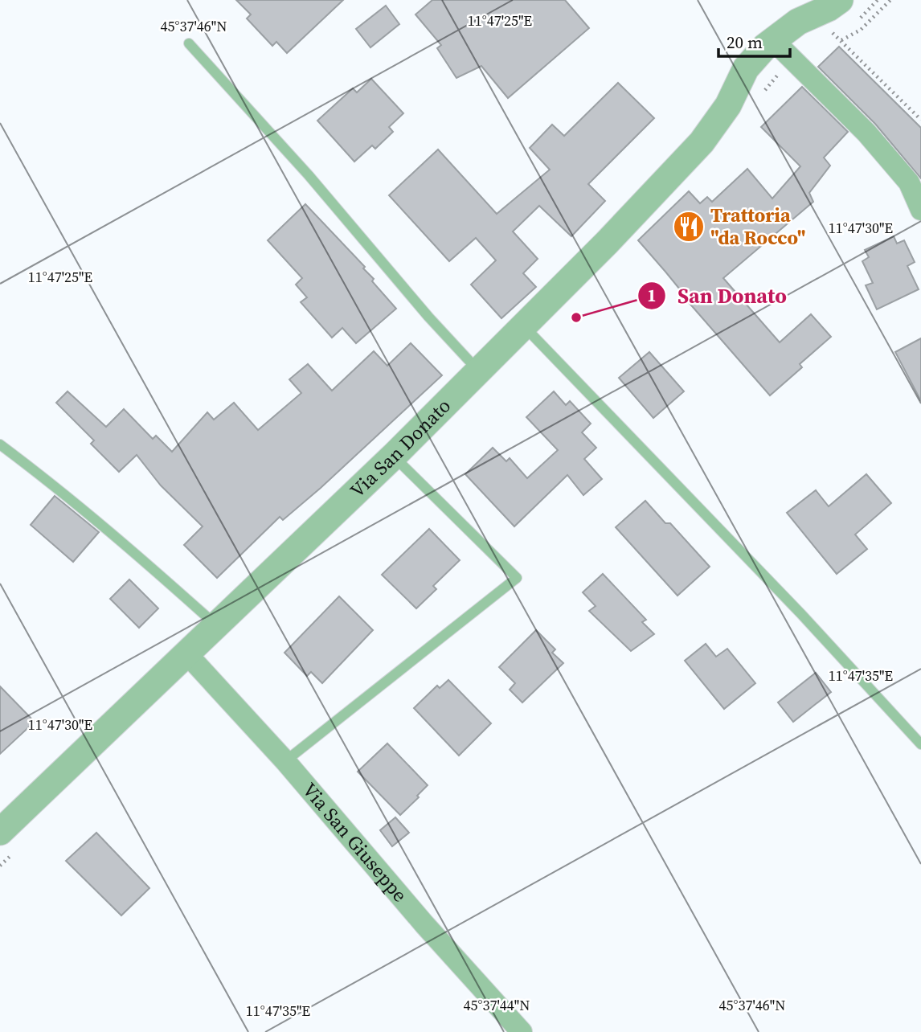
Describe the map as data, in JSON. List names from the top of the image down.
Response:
{
  "streets": {
    "street": ["Via San Donato", "Via San Giuseppe"]
  },
  "crossings": [
    ["Via San Donato", "Via San Giuseppe"]
  ],
  "places": {
    "restaurant": ["Trattoria \"da Rocco\""],
    "other": ["San Donato"]
  },
  "scale_bar": "20 m",
  "coordinates": [
    "11°47'25\"E",
    "45°37'46\"N",
    "11°47'30\"E",
    "11°47'35\"E",
    "45°37'44\"N"
  ]
}
